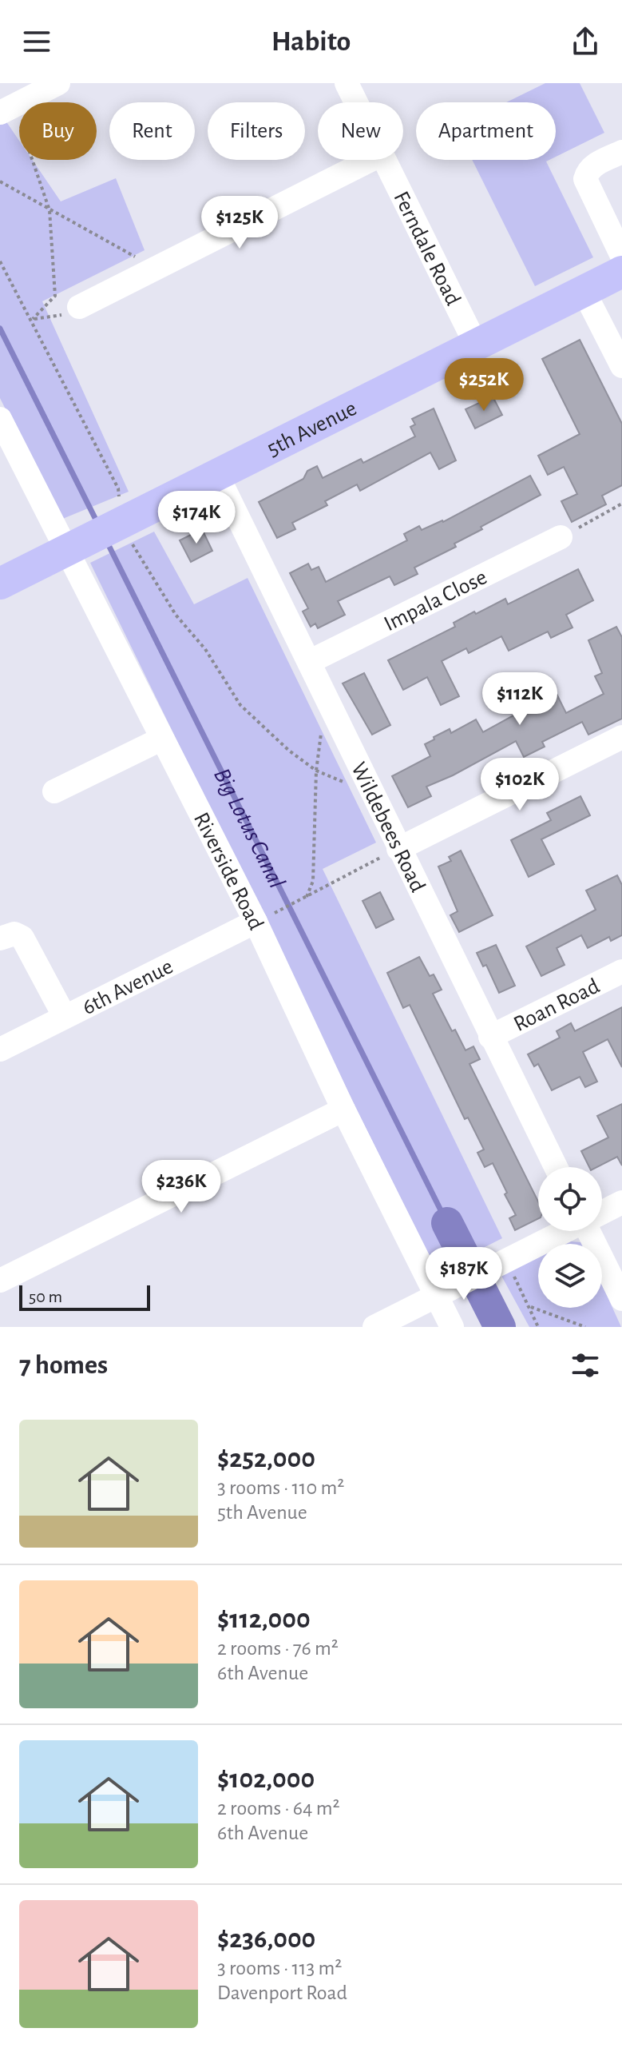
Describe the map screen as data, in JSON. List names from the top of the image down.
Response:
{
  "streets": {
    "main road": ["5th Avenue"],
    "street": [
      "Ferndale Road",
      "Impala Close",
      "Wildebees Road",
      "Riverside Road",
      "6th Avenue",
      "Roan Road"
    ]
  },
  "crossings": [
    ["Ferndale Road", "5th Avenue"],
    ["5th Avenue", "Wildebees Road"],
    ["5th Avenue", "Riverside Road"],
    ["Impala Close", "Wildebees Road"],
    ["Wildebees Road", "Roan Road"],
    ["Riverside Road", "6th Avenue"]
  ],
  "water": ["Big Lotus Canal"],
  "scale_bar": "50 m",
  "page": {
    "header": "Habito",
    "chip": [
      "Buy",
      "Rent",
      "Filters",
      "New",
      "Apartment"
    ],
    "price": [
      "$125K",
      "$252K",
      "$174K",
      "$112K",
      "$102K",
      "$236K",
      "$187K"
    ],
    "scale": "50 m",
    "heading": "7 homes",
    "list": [
      {
        "name": "$252,000",
        "note": "3 rooms · 110 m² · 5th Avenue"
      },
      {
        "name": "$112,000",
        "note": "2 rooms · 76 m² · 6th Avenue"
      },
      {
        "name": "$102,000",
        "note": "2 rooms · 64 m² · 6th Avenue"
      },
      {
        "name": "$236,000",
        "note": "3 rooms · 113 m² · Davenport Road"
      }
    ]
  }
}
